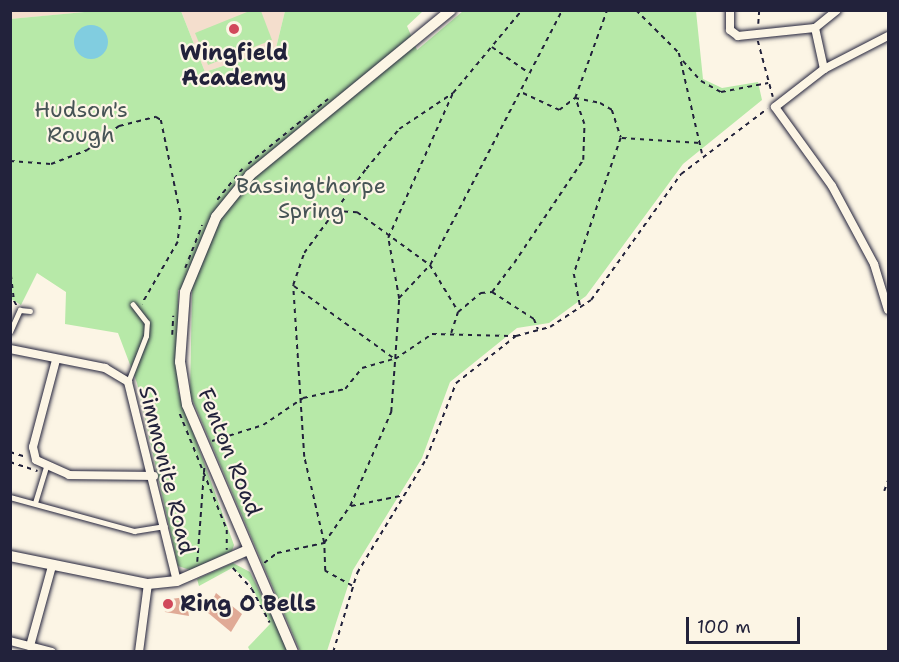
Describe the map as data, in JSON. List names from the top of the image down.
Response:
{
  "streets": {
    "street": ["Fenton Road", "Simmonite Road"]
  },
  "parks": ["Hudson's Rough", "Bassingthorpe Spring"],
  "places": ["Wingfield Academy", "Ring O Bells"],
  "scale_bar": "100 m"
}
